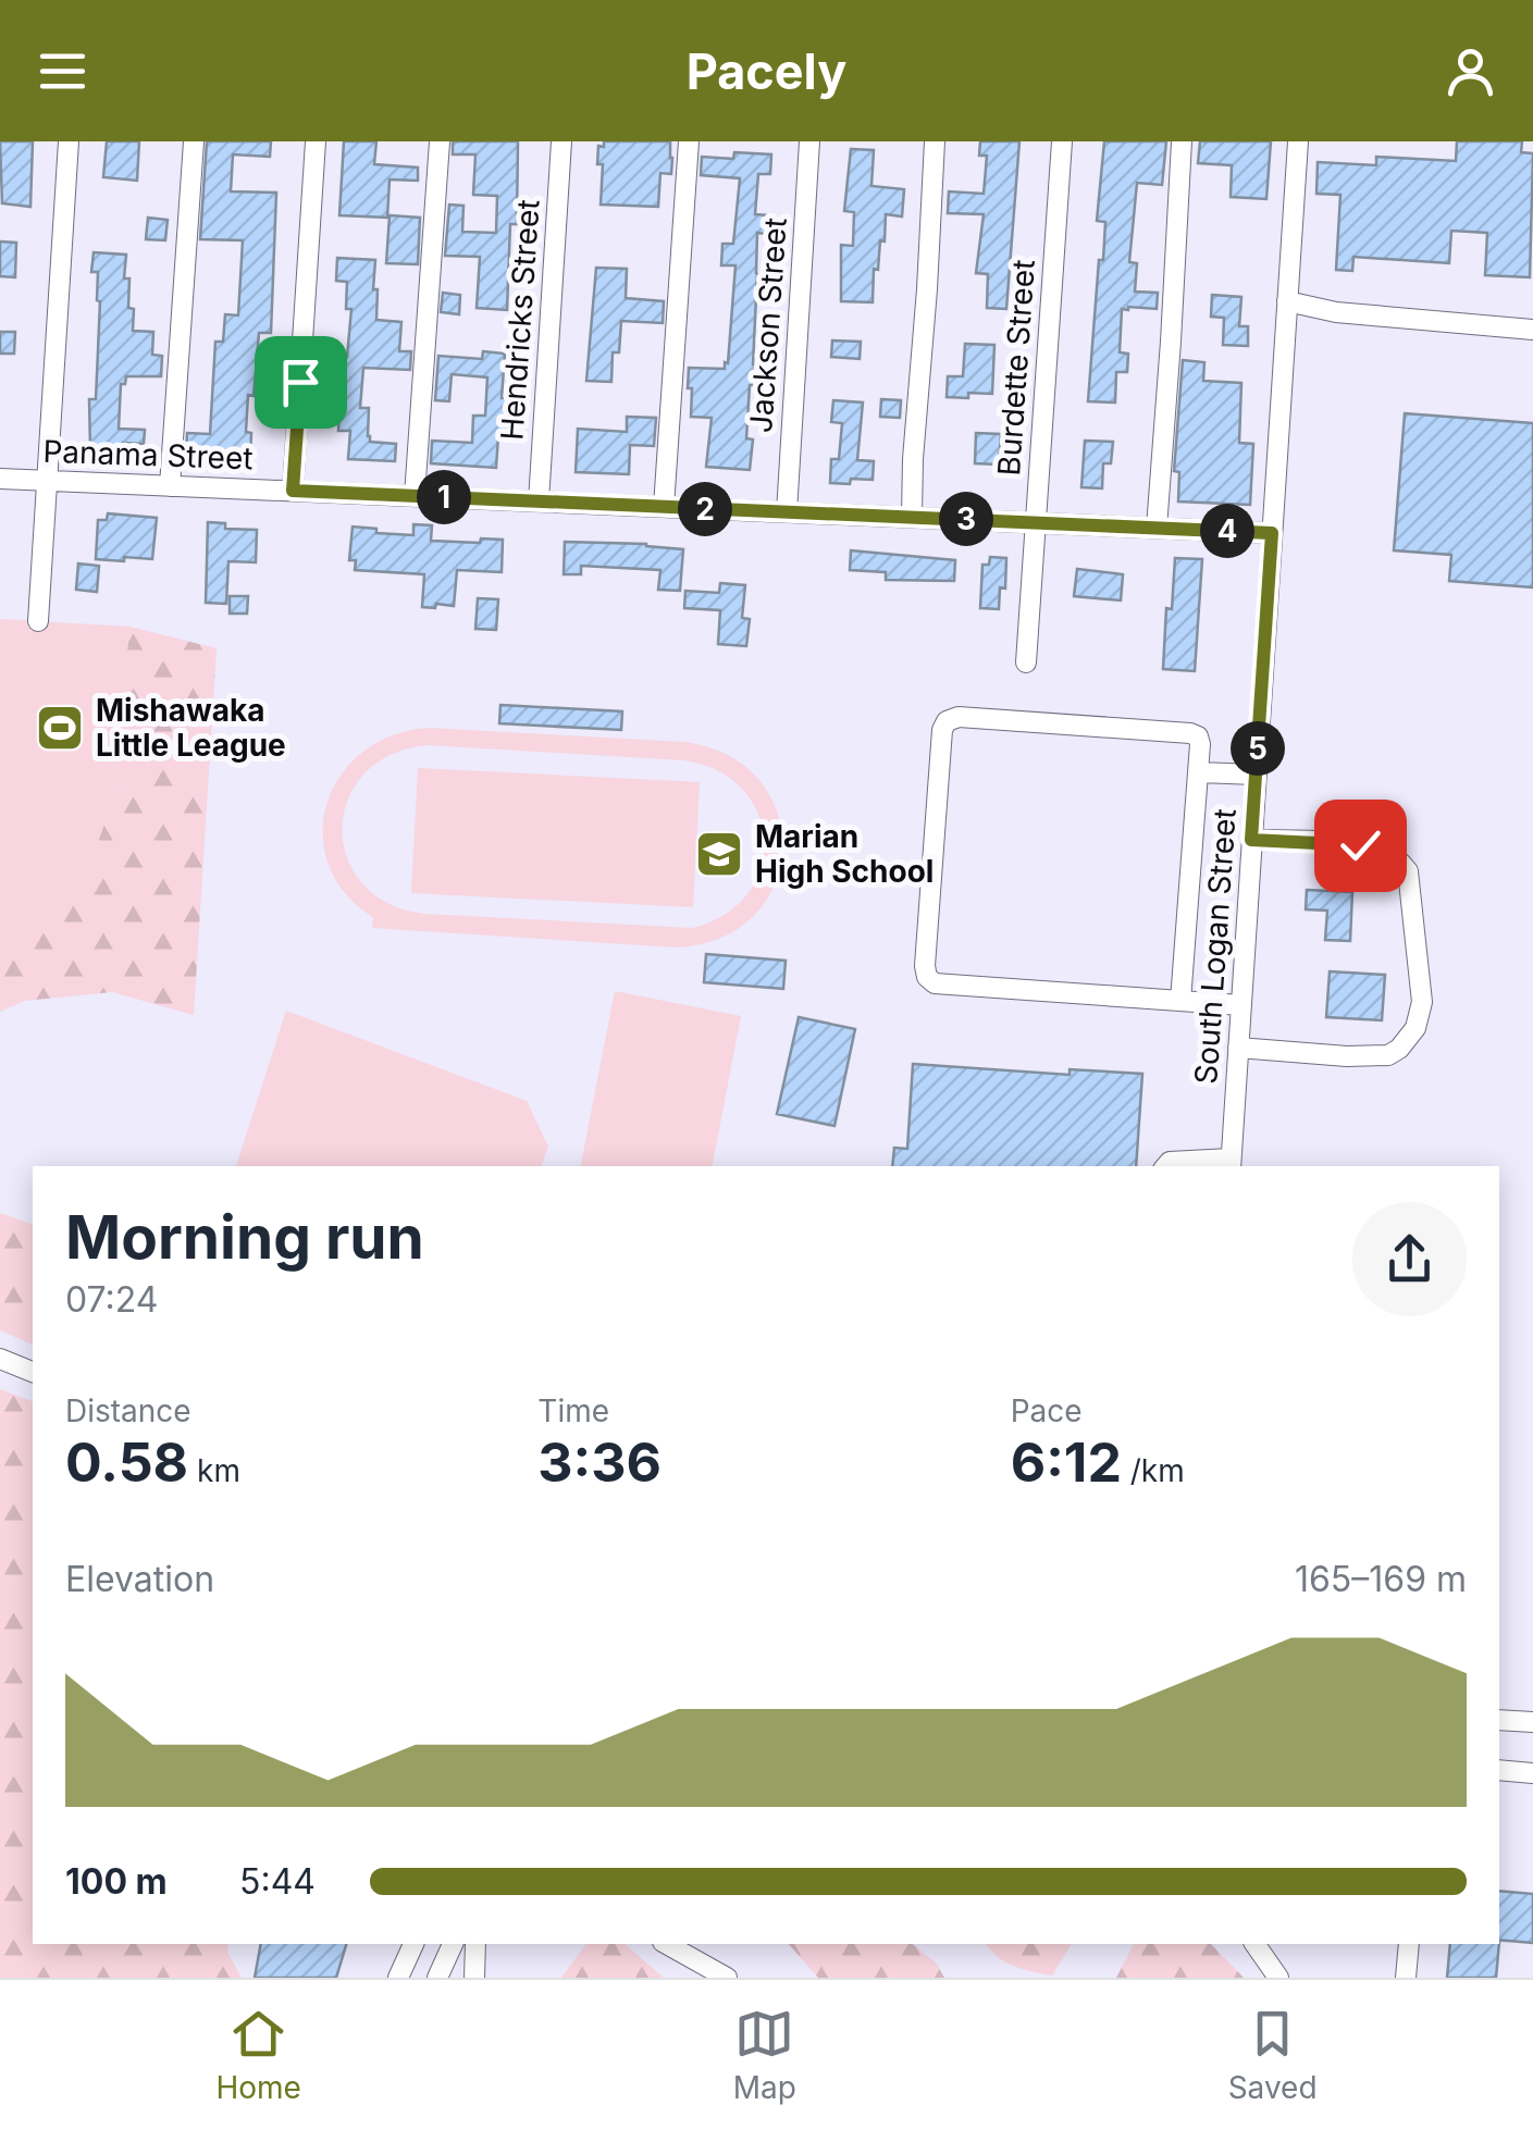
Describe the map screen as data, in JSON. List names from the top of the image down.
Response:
{
  "streets": {
    "street": [
      "Hendricks Street",
      "Jackson Street",
      "Burdette Street",
      "Panama Street",
      "South Logan Street"
    ]
  },
  "crossings": [
    ["Hendricks Street", "Panama Street"],
    ["Jackson Street", "Panama Street"],
    ["Burdette Street", "Panama Street"],
    ["Panama Street", "South Logan Street"]
  ],
  "places": {
    "sports": ["Mishawaka Little League"],
    "school or university": ["Marian High School"]
  },
  "page": {
    "header": "Pacely",
    "pins": [
      "1",
      "2",
      "3",
      "4",
      "5"
    ],
    "heading": ["Morning run", "07:24"],
    "stats": [
      ["Distance", "0.58 km"],
      ["Time", "3:36"],
      ["Pace", "6:12 /km"]
    ],
    "chart": ["Elevation", "165–169 m"],
    "list": [
      {
        "name": "100 m",
        "note": "5:44"
      }
    ],
    "tabs": ["Home", "Map", "Saved"]
  }
}
